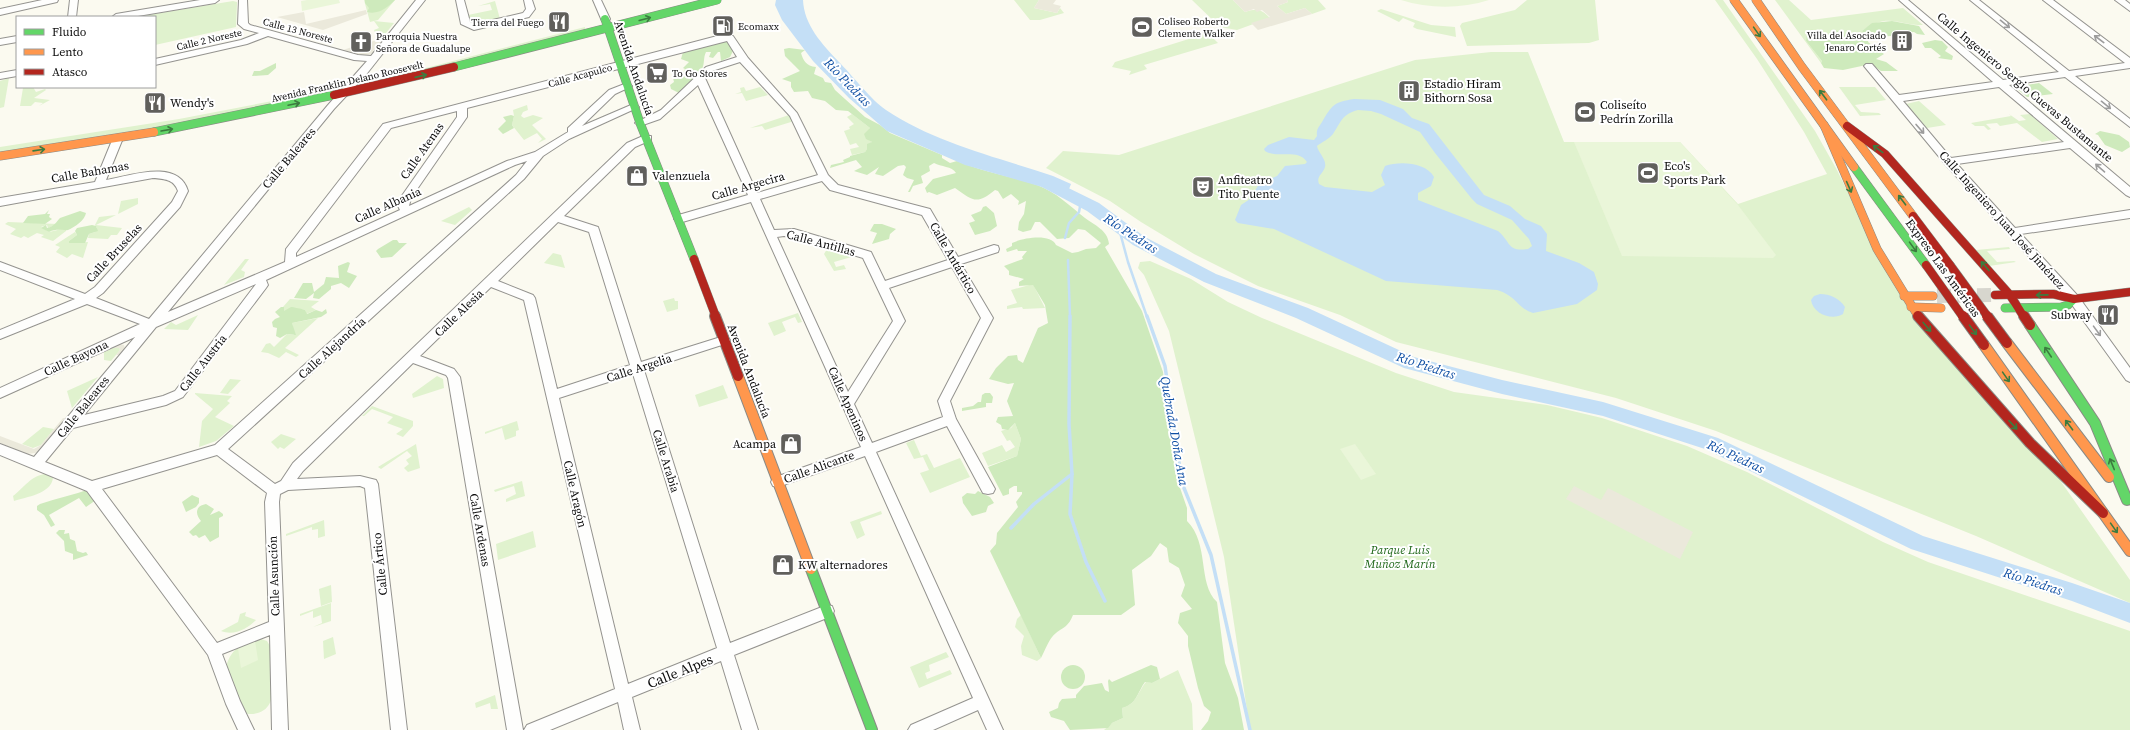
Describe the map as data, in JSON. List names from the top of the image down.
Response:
{
  "streets": {
    "main road": ["Avenida Andalucía", "Avenida Franklin Delano Roosevelt", "Expreso Las Américas"],
    "street": [
      "Calle 13 Noreste",
      "Calle 2 Noreste",
      "Calle Acapulco",
      "Calle Ingeniero Sergio Cuevas Bustamante",
      "Calle Atenas",
      "Calle Baleares",
      "Calle Bahamas",
      "Calle Argecira",
      "Calle Albania",
      "Calle Ingeniero Juan José Jiménez",
      "Calle Antillas",
      "Calle Bruselas",
      "Calle Antártico",
      "Calle Alesia",
      "Calle Alejandría",
      "Calle Bayona",
      "Calle Austria",
      "Calle Argelia",
      "Calle Apeninos",
      "Calle Arabia",
      "Calle Alicante",
      "Calle Aragón",
      "Calle Ardenas",
      "Calle Ártico",
      "Calle Asunción",
      "Calle Alpes"
    ]
  },
  "crossings": [
    ["Calle 13 Noreste", "Calle 2 Noreste"],
    ["Calle 13 Noreste", "Calle Baleares"],
    ["Avenida Andalucía", "Calle Acapulco"],
    ["Avenida Andalucía", "Avenida Franklin Delano Roosevelt"],
    ["Avenida Andalucía", "Calle Argecira"],
    ["Avenida Andalucía", "Calle Albania"],
    ["Avenida Andalucía", "Calle Alesia"],
    ["Avenida Andalucía", "Calle Argelia"],
    ["Avenida Andalucía", "Calle Alicante"],
    ["Avenida Andalucía", "Calle Alpes"],
    ["Calle Acapulco", "Calle Atenas"],
    ["Calle Acapulco", "Calle Albania"],
    ["Calle Acapulco", "Calle Antártico"],
    ["Avenida Franklin Delano Roosevelt", "Calle Baleares"],
    ["Calle Atenas", "Calle Albania"],
    ["Calle Baleares", "Calle Albania"],
    ["Calle Baleares", "Calle Bayona"],
    ["Calle Baleares", "Calle Austria"],
    ["Calle Bahamas", "Calle Bruselas"],
    ["Calle Argecira", "Calle Antártico"],
    ["Calle Argecira", "Calle Apeninos"],
    ["Calle Albania", "Calle Alejandría"],
    ["Calle Albania", "Calle Bayona"],
    ["Calle Albania", "Calle Austria"],
    ["Calle Antillas", "Calle Apeninos"],
    ["Calle Antártico", "Calle Alicante"],
    ["Calle Alesia", "Calle Arabia"],
    ["Calle Alesia", "Calle Aragón"],
    ["Calle Alesia", "Calle Ardenas"],
    ["Calle Alesia", "Calle Ártico"],
    ["Calle Alesia", "Calle Asunción"],
    ["Calle Argelia", "Calle Arabia"],
    ["Calle Argelia", "Calle Aragón"],
    ["Calle Apeninos", "Calle Alicante"],
    ["Calle Arabia", "Calle Alpes"],
    ["Calle Aragón", "Calle Alpes"],
    ["Calle Ártico", "Calle Asunción"]
  ],
  "one_way": ["Calle Ingeniero Juan José Jiménez"],
  "water": ["Río Piedras", "Quebrada Doña Ana"],
  "parks": ["Parque Luis Muñoz Marín"],
  "places": {
    "restaurant": ["Tierra del Fuego", "Wendy's", "Subway"],
    "fuel station": ["Ecomaxx"],
    "sports": ["Coliseo Roberto Clemente Walker", "Coliseíto Pedrín Zorilla", "Eco's Sports Park"],
    "building": ["Villa del Asociado Jenaro Cortés", "Estadio Hiram Bithorn Sosa"],
    "church": ["Parroquia Nuestra Señora de Guadalupe"],
    "supermarket": ["To Go Stores"],
    "shop": ["Valenzuela", "Acampa", "KW alternadores"],
    "theatre": ["Anfiteatro Tito Puente"]
  },
  "legend": ["Fluido", "Lento", "Atasco"]
}
